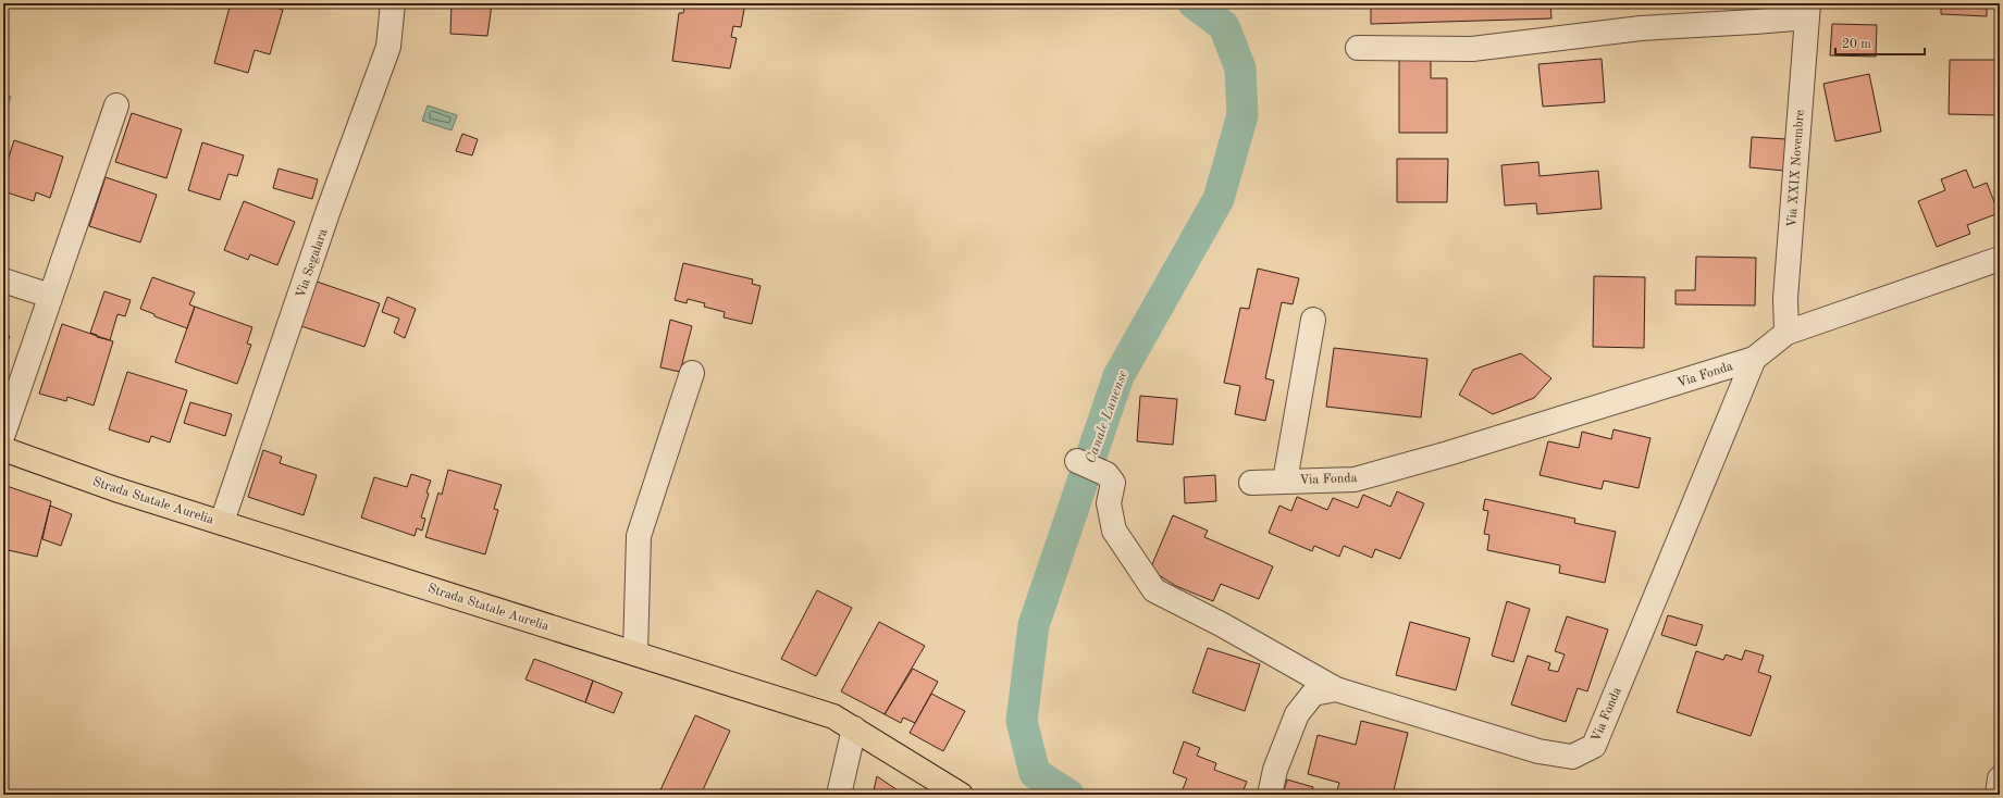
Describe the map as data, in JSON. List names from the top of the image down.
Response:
{
  "streets": {
    "main road": ["Strada Statale Aurelia"],
    "street": ["Via XXIX Novembre", "Via Segalara", "Via Fonda"]
  },
  "crossings": [
    ["Via XXIX Novembre", "Via Fonda"],
    ["Via Segalara", "Strada Statale Aurelia"]
  ],
  "water": ["Canale Lunense"],
  "scale_bar": "20 m"
}
